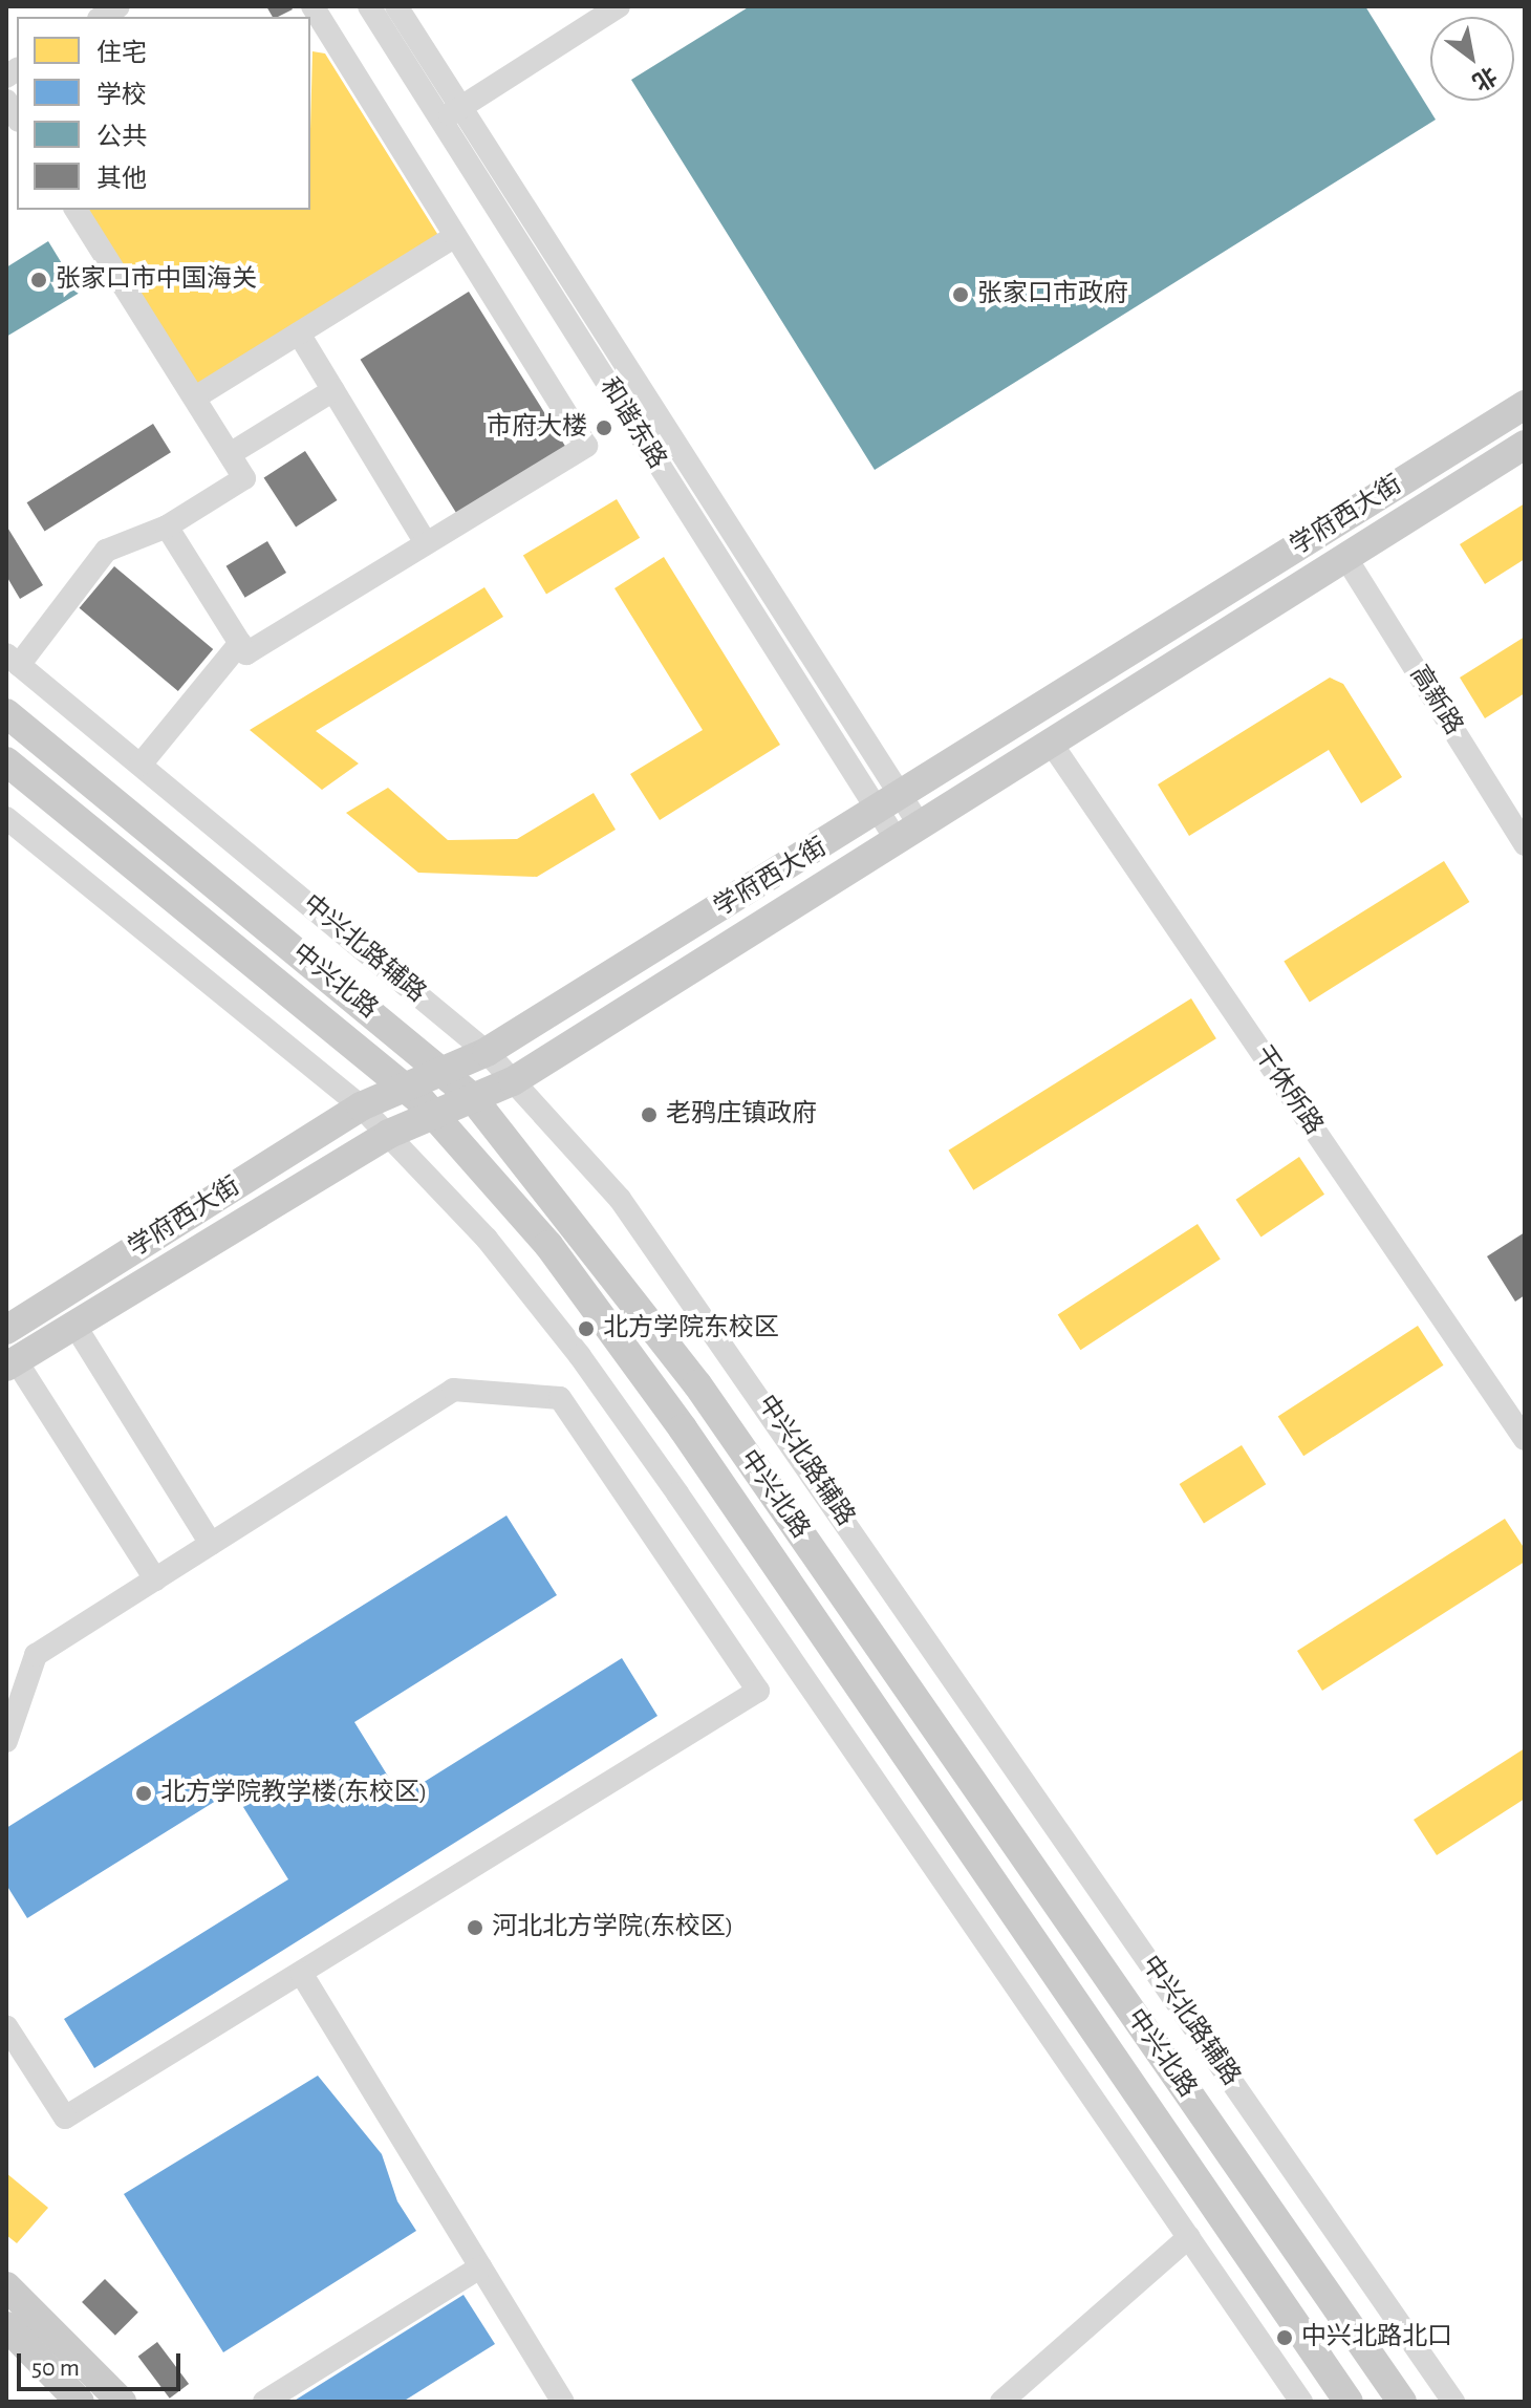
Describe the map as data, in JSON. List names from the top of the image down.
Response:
{
  "streets": {
    "main road": ["学府西大街", "中兴北路"],
    "street": [
      "和谐东路",
      "高新路",
      "中兴北路辅路",
      "干休所路"
    ]
  },
  "crossings": [
    ["和谐东路", "学府西大街"],
    ["学府西大街", "高新路"],
    ["学府西大街", "中兴北路辅路"],
    ["学府西大街", "中兴北路"],
    ["学府西大街", "干休所路"]
  ],
  "places": [
    "张家口市中国海关",
    "张家口市政府",
    "市府大楼",
    "老鸦庄镇政府",
    "北方学院东校区",
    "北方学院教学楼(东校区)",
    "河北北方学院(东校区)",
    "中兴北路北口"
  ],
  "legend": [
    "住宅",
    "学校",
    "公共",
    "其他"
  ],
  "scale_bar": "50 m",
  "north": "bottom right"
}
